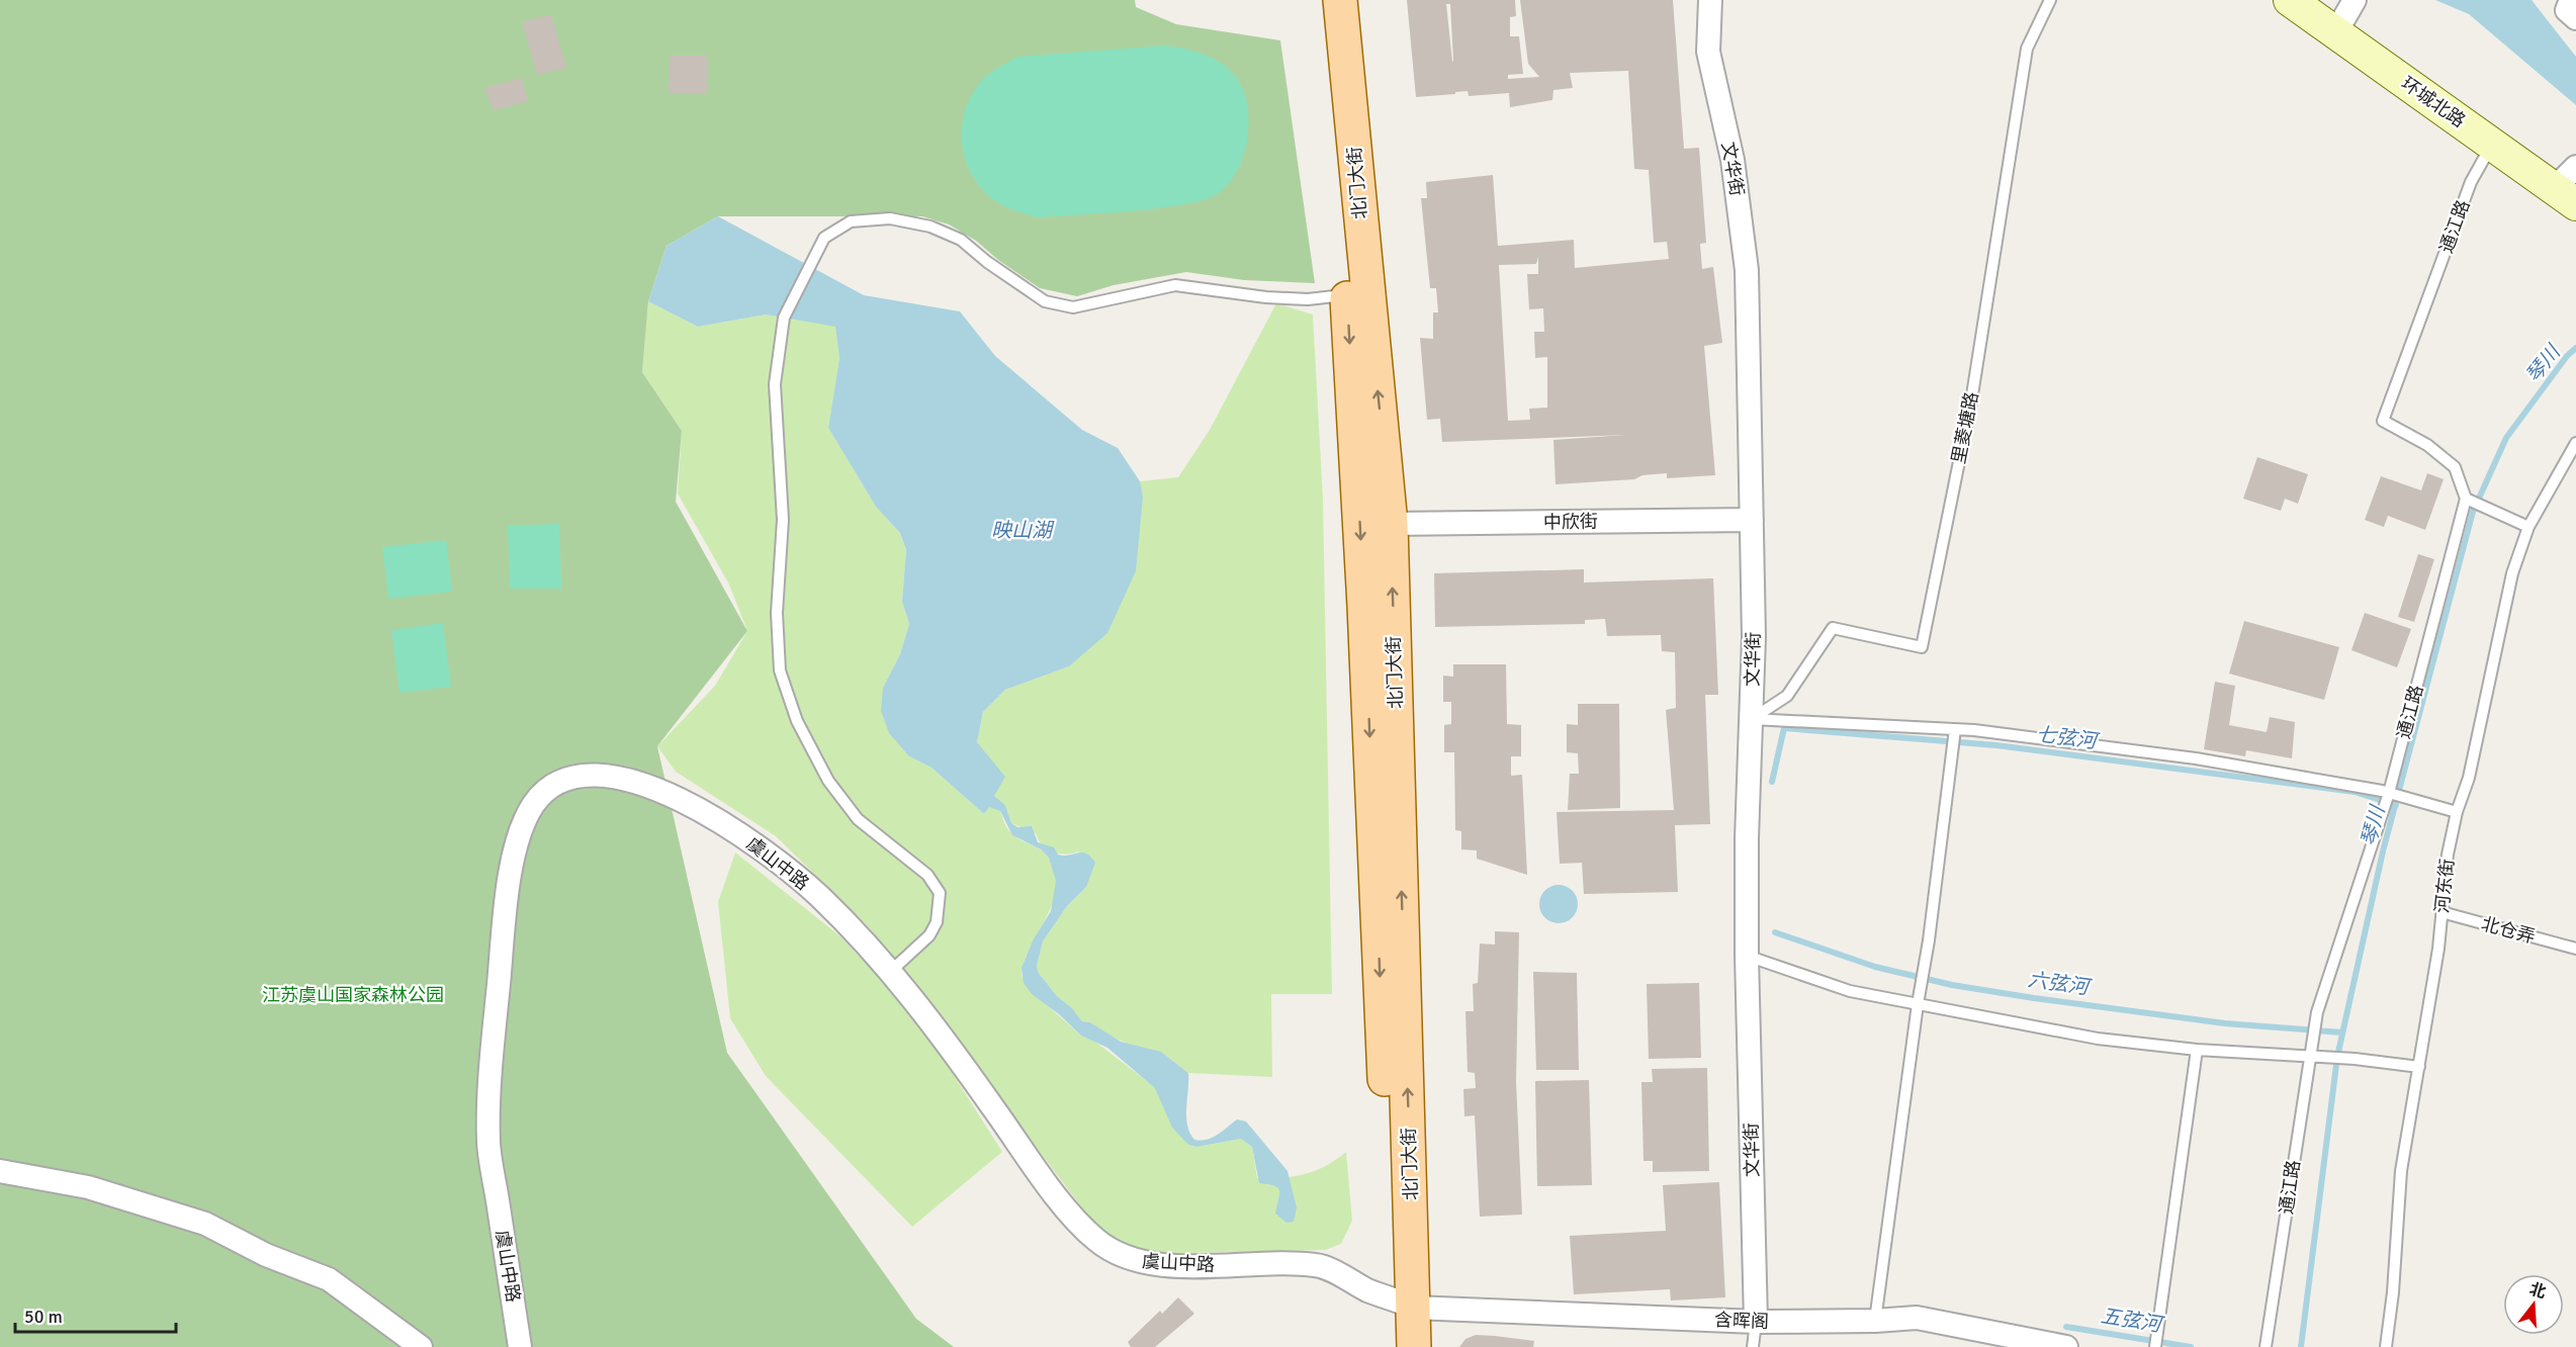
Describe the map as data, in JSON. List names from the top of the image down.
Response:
{
  "streets": {
    "main road": ["环城北路", "北门大街"],
    "street": [
      "文华街",
      "中欣街",
      "虞山中路",
      "含晖阁"
    ],
    "lane": [
      "通江路",
      "里菱塘路",
      "河东街",
      "北仓弄"
    ]
  },
  "crossings": [
    ["环城北路", "通江路"],
    ["文华街", "里菱塘路"],
    ["文华街", "中欣街"],
    ["文华街", "含晖阁"],
    ["北门大街", "中欣街"],
    ["北门大街", "虞山中路"],
    ["北门大街", "含晖阁"],
    ["虞山中路", "含晖阁"],
    ["河东街", "北仓弄"]
  ],
  "water": [
    "琴川",
    "映山湖",
    "七弦河",
    "六弦河",
    "五弦河"
  ],
  "parks": ["江苏虞山国家森林公园"],
  "scale_bar": "50 m",
  "north": "top"
}
